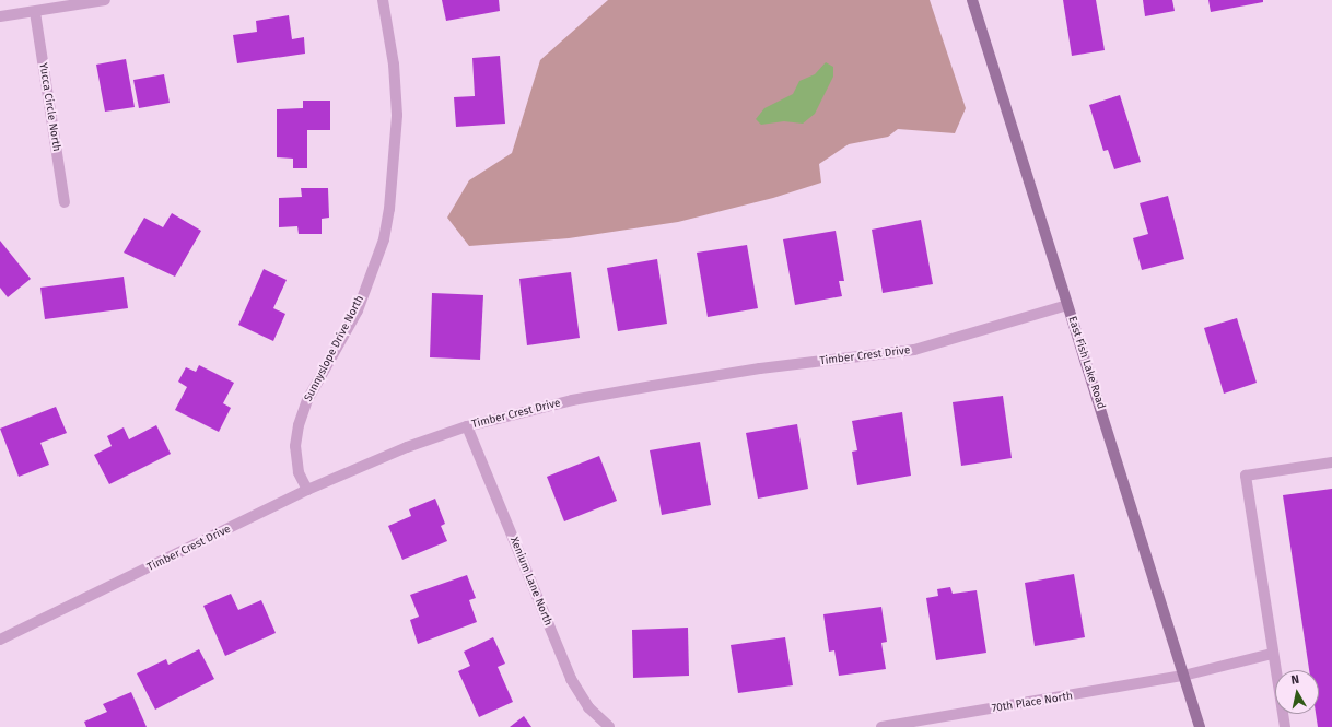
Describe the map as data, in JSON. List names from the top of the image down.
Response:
{
  "streets": {
    "street": [
      "Yucca Circle North",
      "Sunnyslope Drive North",
      "Timber Crest Drive",
      "East Fish Lake Road",
      "Xenium Lane North",
      "70th Place North"
    ]
  },
  "crossings": [
    ["Sunnyslope Drive North", "Timber Crest Drive"],
    ["Timber Crest Drive", "East Fish Lake Road"],
    ["Timber Crest Drive", "Xenium Lane North"],
    ["East Fish Lake Road", "70th Place North"]
  ],
  "north": "top"
}
